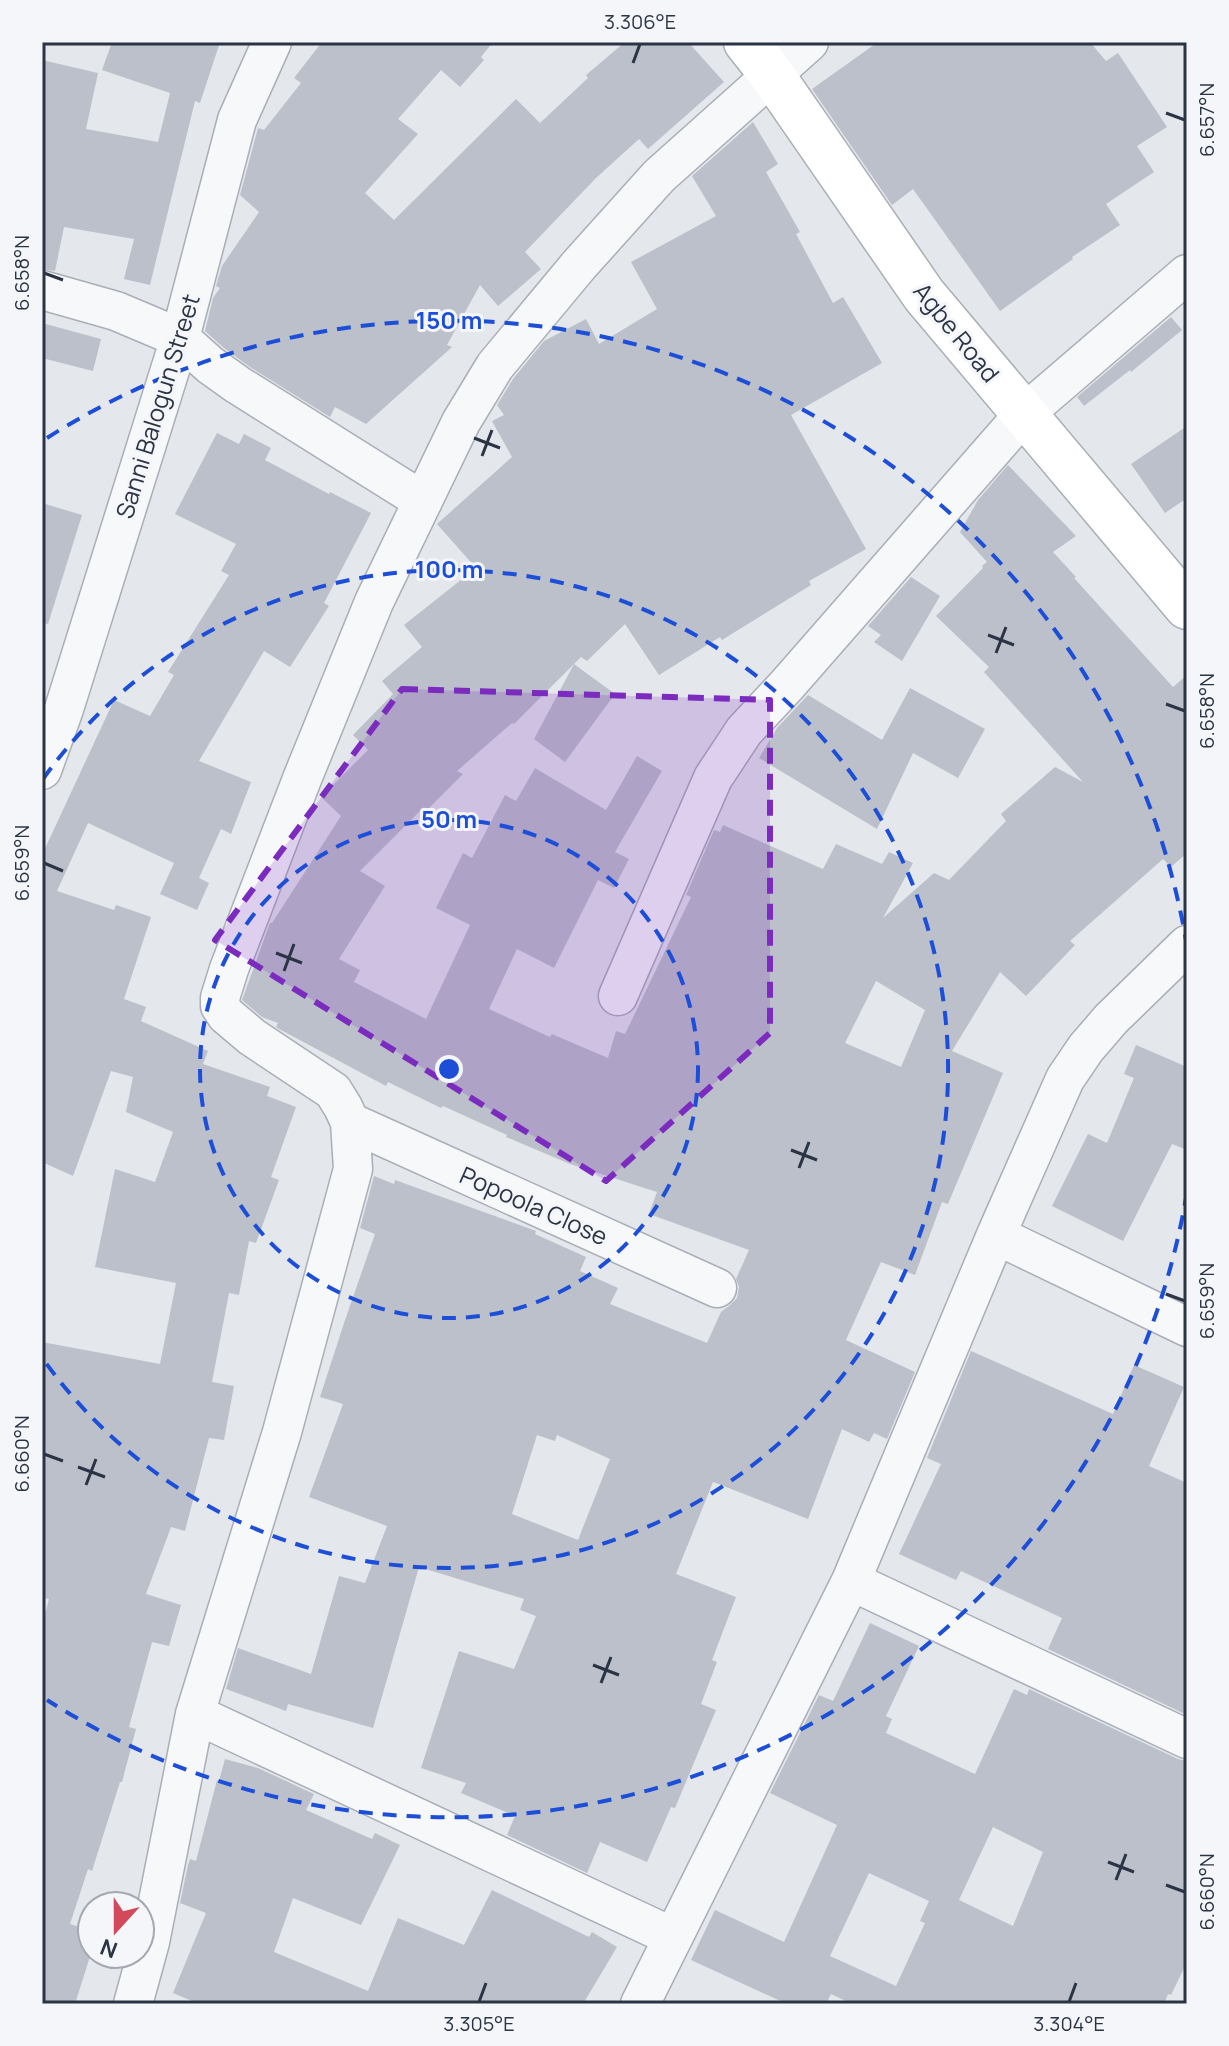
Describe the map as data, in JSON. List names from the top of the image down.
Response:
{
  "streets": {
    "street": ["Agbe Road", "Sanni Balogun Street", "Popoola Close"]
  },
  "north": "bottom",
  "coordinates": [
    "3.306°E",
    "6.657°N",
    "6.658°N",
    "6.659°N",
    "6.660°N",
    "3.305°E",
    "3.304°E"
  ],
  "rings": ["150 m", "100 m", "50 m"]
}
